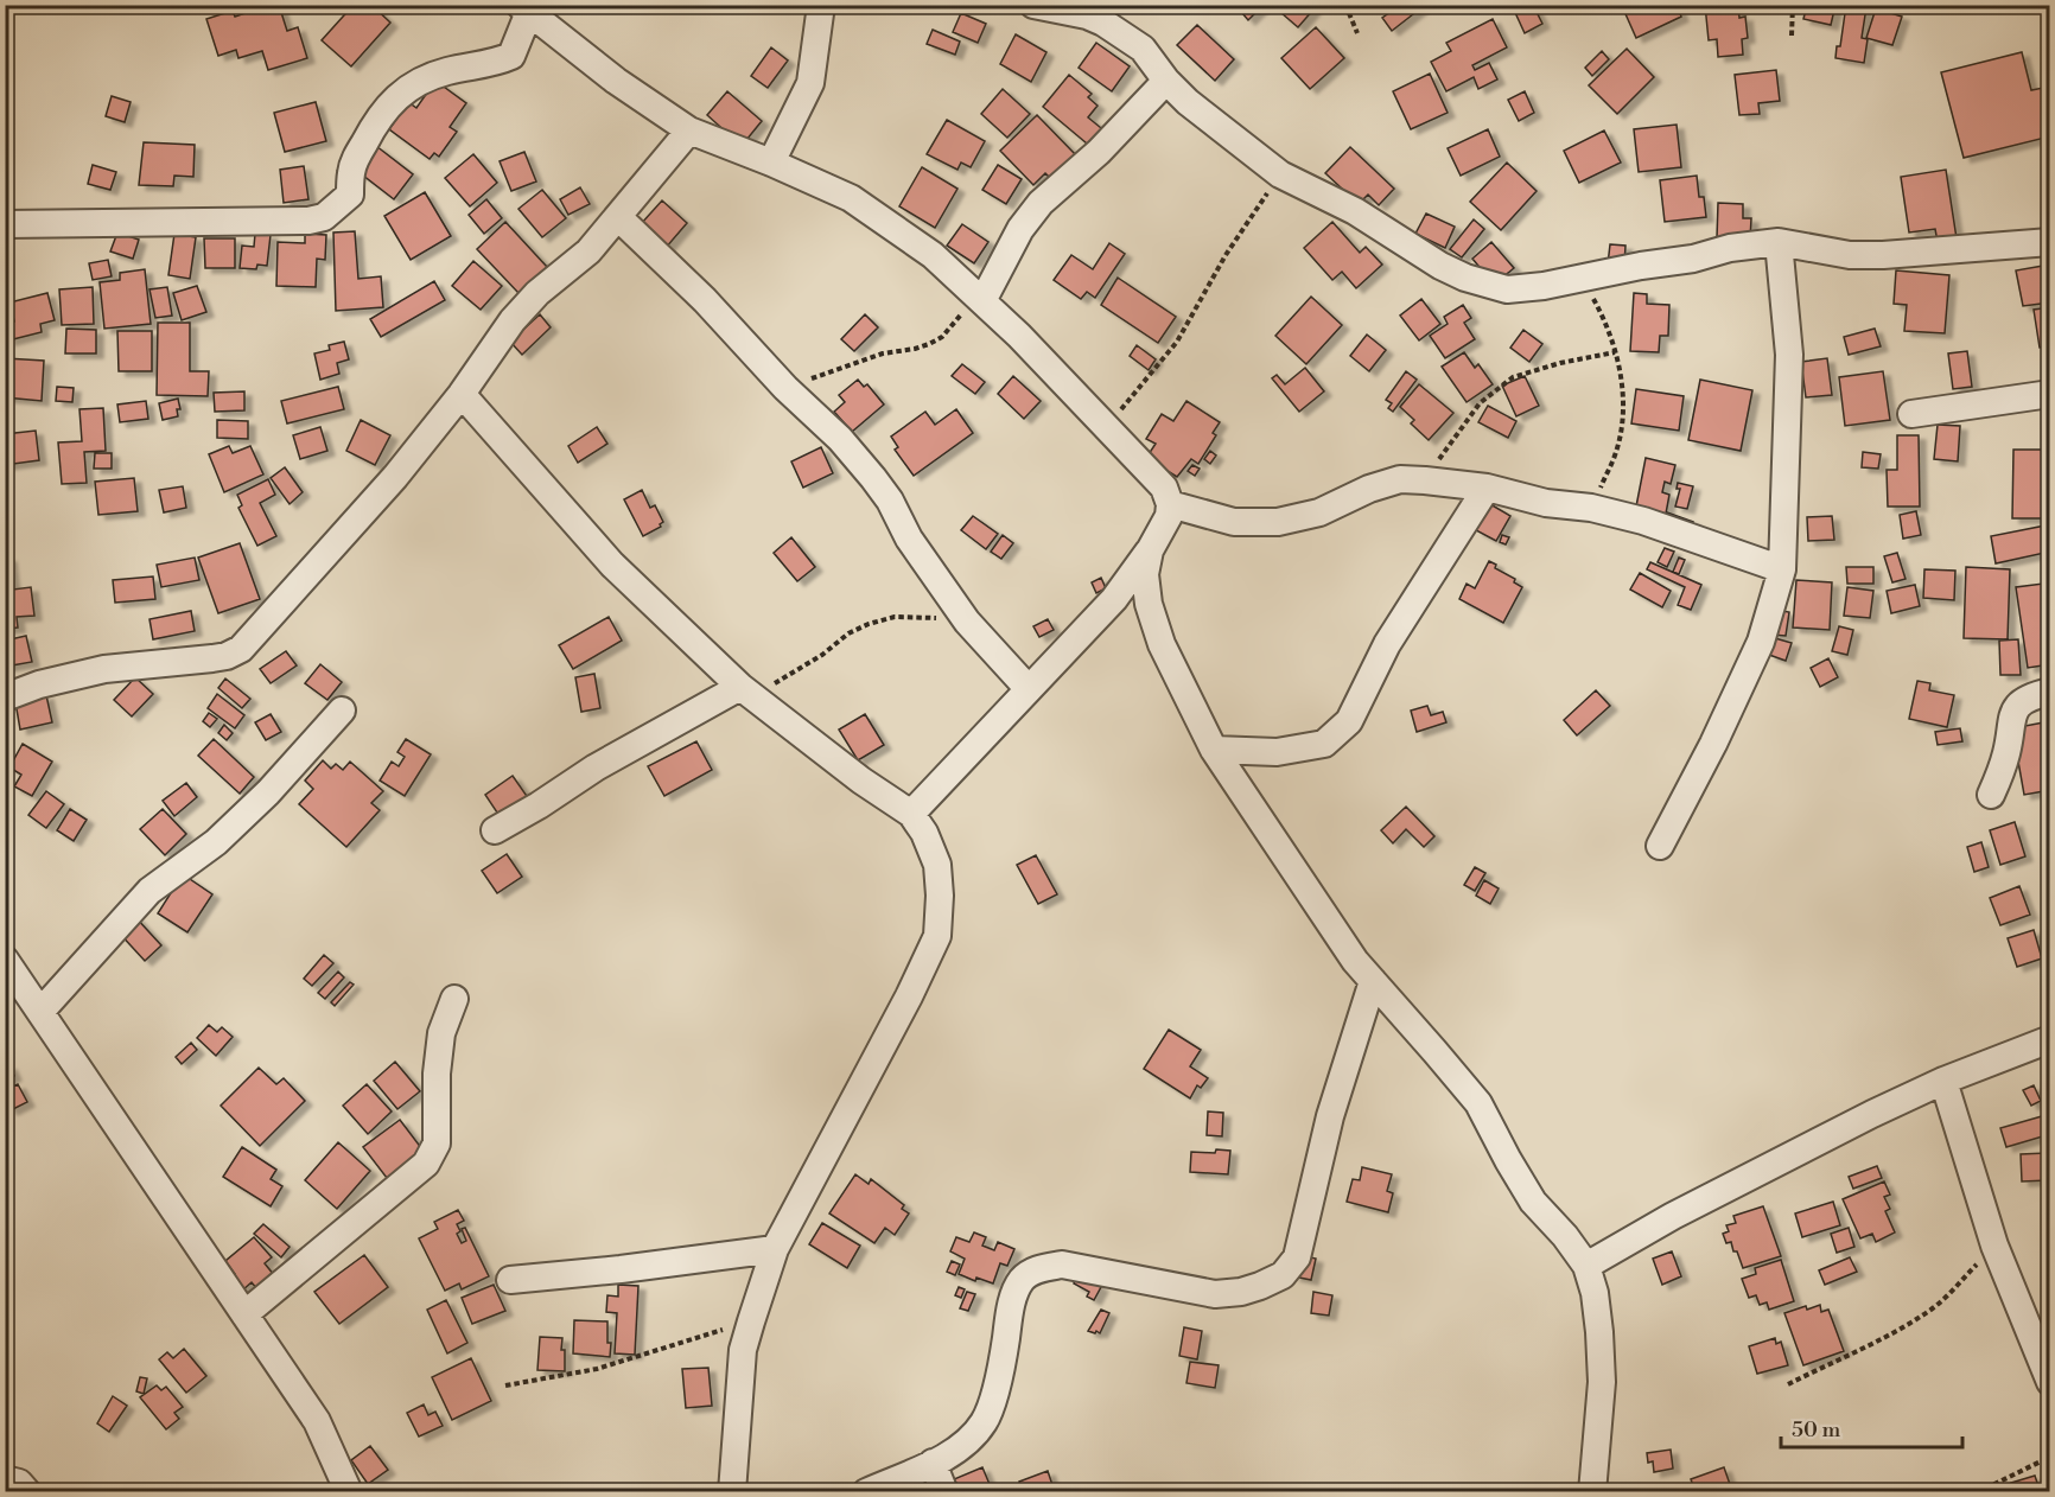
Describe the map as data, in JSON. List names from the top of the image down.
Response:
{
  "scale_bar": "50 m"
}
